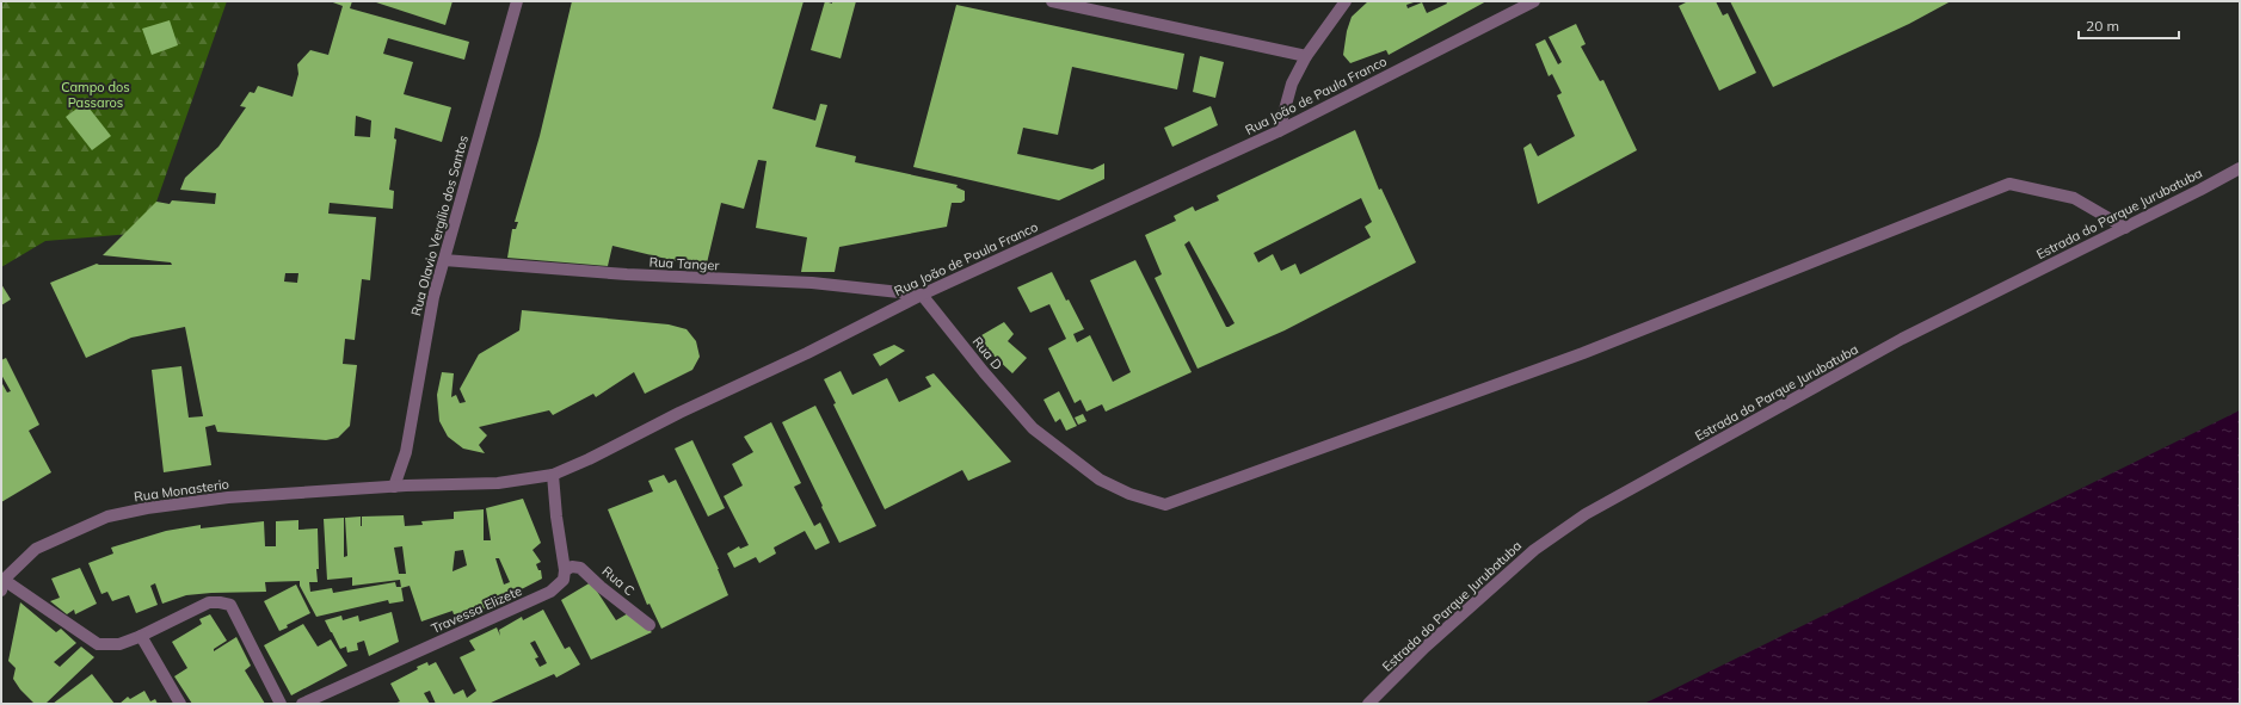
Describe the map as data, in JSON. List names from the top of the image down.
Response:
{
  "streets": {
    "street": [
      "Rua João de Paula Franco",
      "Estrada do Parque Jurubatuba",
      "Rua Olavio Vergílio dos Santos",
      "Rua Tanger",
      "Rua D",
      "Rua Monasterio",
      "Rua C",
      "Travessa Elizete"
    ]
  },
  "crossings": [
    ["Rua João de Paula Franco", "Rua Olavio Vergílio dos Santos"],
    ["Rua João de Paula Franco", "Rua Tanger"],
    ["Rua João de Paula Franco", "Rua D"],
    ["Rua João de Paula Franco", "Rua Monasterio"],
    ["Estrada do Parque Jurubatuba", "Rua D"],
    ["Rua Olavio Vergílio dos Santos", "Rua Tanger"],
    ["Rua Olavio Vergílio dos Santos", "Rua Monasterio"],
    ["Rua Tanger", "Rua D"],
    ["Rua C", "Travessa Elizete"]
  ],
  "parks": ["Campo dos Passaros"],
  "scale_bar": "20 m"
}
